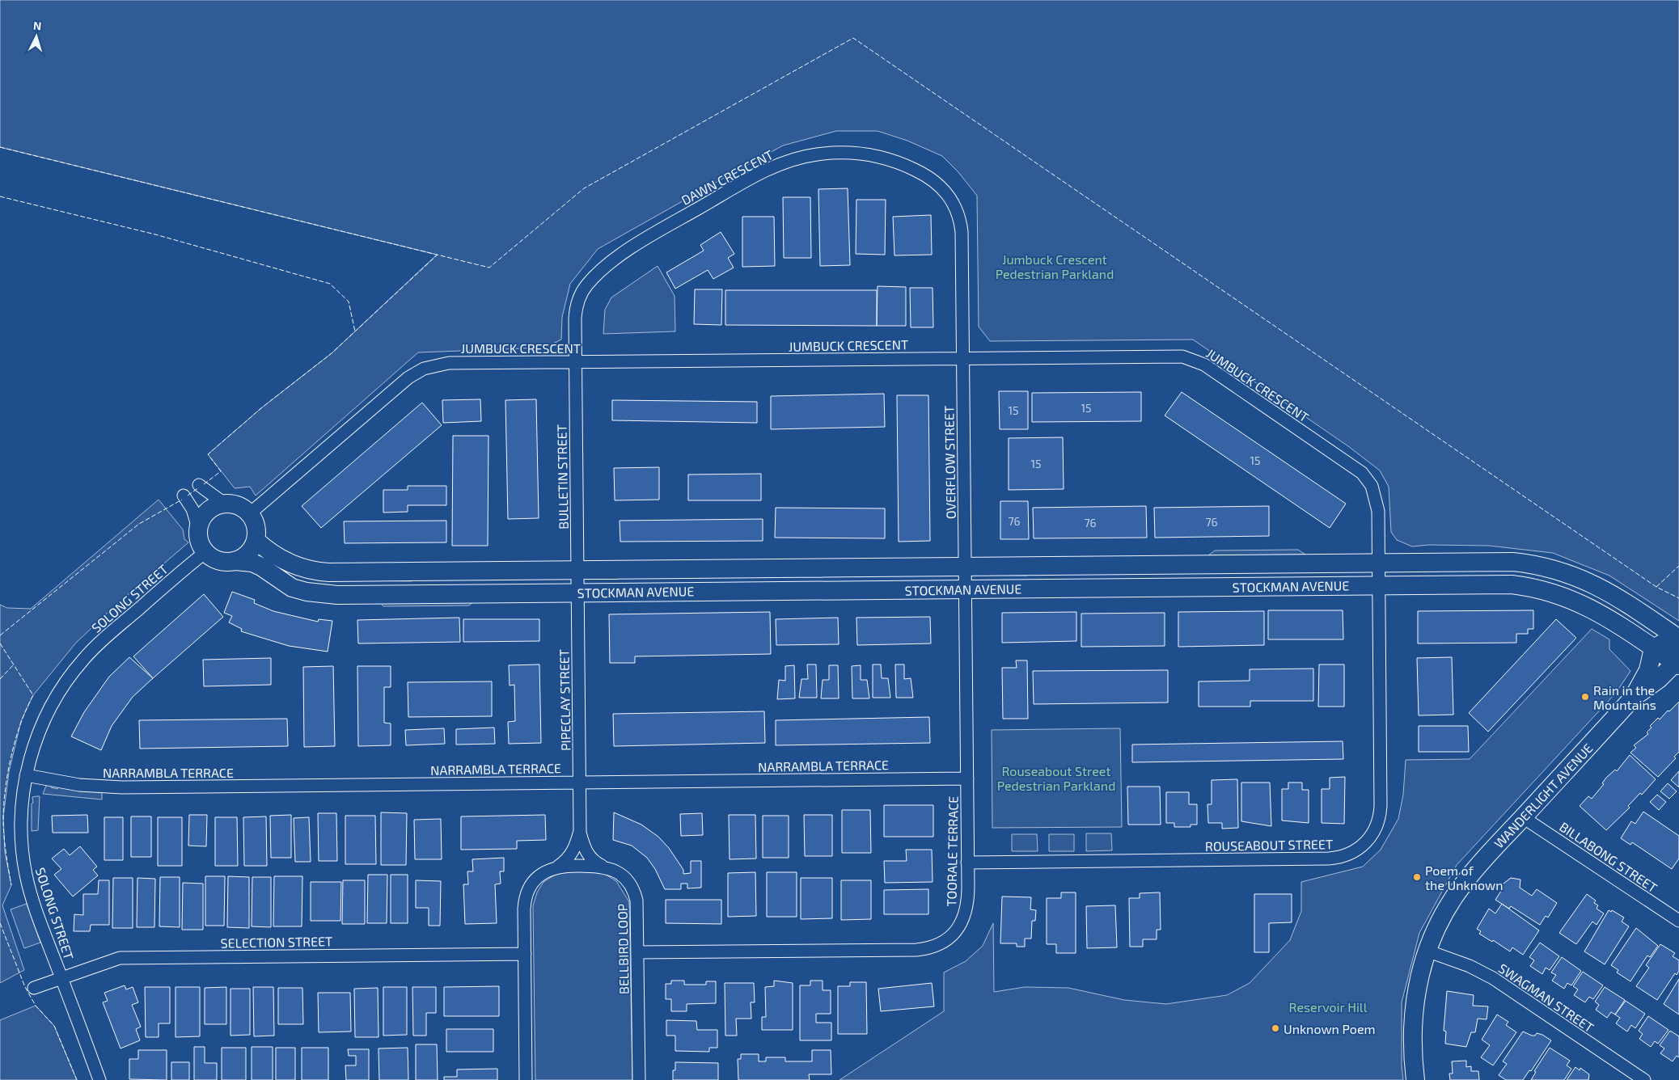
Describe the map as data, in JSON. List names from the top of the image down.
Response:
{
  "streets": {
    "street": [
      "DAWN CRESCENT",
      "JUMBUCK CRESCENT",
      "OVERFLOW STREET",
      "BULLETIN STREET",
      "STOCKMAN AVENUE",
      "SOLONG STREET",
      "PIPECLAY STREET",
      "NARRAMBLA TERRACE",
      "WANDERLIGHT AVENUE",
      "ROUSEABOUT STREET",
      "TOORALE TERRACE",
      "BILLABONG STREET",
      "SELECTION STREET",
      "BELLBIRD LOOP",
      "SWAGMAN STREET"
    ]
  },
  "crossings": [
    ["DAWN CRESCENT", "JUMBUCK CRESCENT"],
    ["DAWN CRESCENT", "OVERFLOW STREET"],
    ["DAWN CRESCENT", "BULLETIN STREET"],
    ["JUMBUCK CRESCENT", "OVERFLOW STREET"],
    ["JUMBUCK CRESCENT", "BULLETIN STREET"],
    ["JUMBUCK CRESCENT", "STOCKMAN AVENUE"],
    ["JUMBUCK CRESCENT", "SOLONG STREET"],
    ["JUMBUCK CRESCENT", "ROUSEABOUT STREET"],
    ["OVERFLOW STREET", "STOCKMAN AVENUE"],
    ["OVERFLOW STREET", "TOORALE TERRACE"],
    ["BULLETIN STREET", "STOCKMAN AVENUE"],
    ["BULLETIN STREET", "PIPECLAY STREET"],
    ["STOCKMAN AVENUE", "SOLONG STREET"],
    ["STOCKMAN AVENUE", "PIPECLAY STREET"],
    ["STOCKMAN AVENUE", "WANDERLIGHT AVENUE"],
    ["STOCKMAN AVENUE", "ROUSEABOUT STREET"],
    ["STOCKMAN AVENUE", "TOORALE TERRACE"],
    ["SOLONG STREET", "NARRAMBLA TERRACE"],
    ["SOLONG STREET", "SELECTION STREET"],
    ["PIPECLAY STREET", "NARRAMBLA TERRACE"],
    ["PIPECLAY STREET", "BELLBIRD LOOP"],
    ["NARRAMBLA TERRACE", "TOORALE TERRACE"],
    ["WANDERLIGHT AVENUE", "BILLABONG STREET"],
    ["WANDERLIGHT AVENUE", "SWAGMAN STREET"],
    ["ROUSEABOUT STREET", "TOORALE TERRACE"],
    ["TOORALE TERRACE", "BELLBIRD LOOP"],
    ["SELECTION STREET", "BELLBIRD LOOP"]
  ],
  "parks": ["Jumbuck Crescent Pedestrian Parkland", "Rouseabout Street Pedestrian Parkland", "Reservoir Hill"],
  "places": ["Rain in the Mountains", "Poem of the Unknown", "Unknown Poem"],
  "house_numbers": [
    "15",
    "15",
    "15",
    "15",
    "76",
    "76",
    "76"
  ],
  "north": "top"
}
